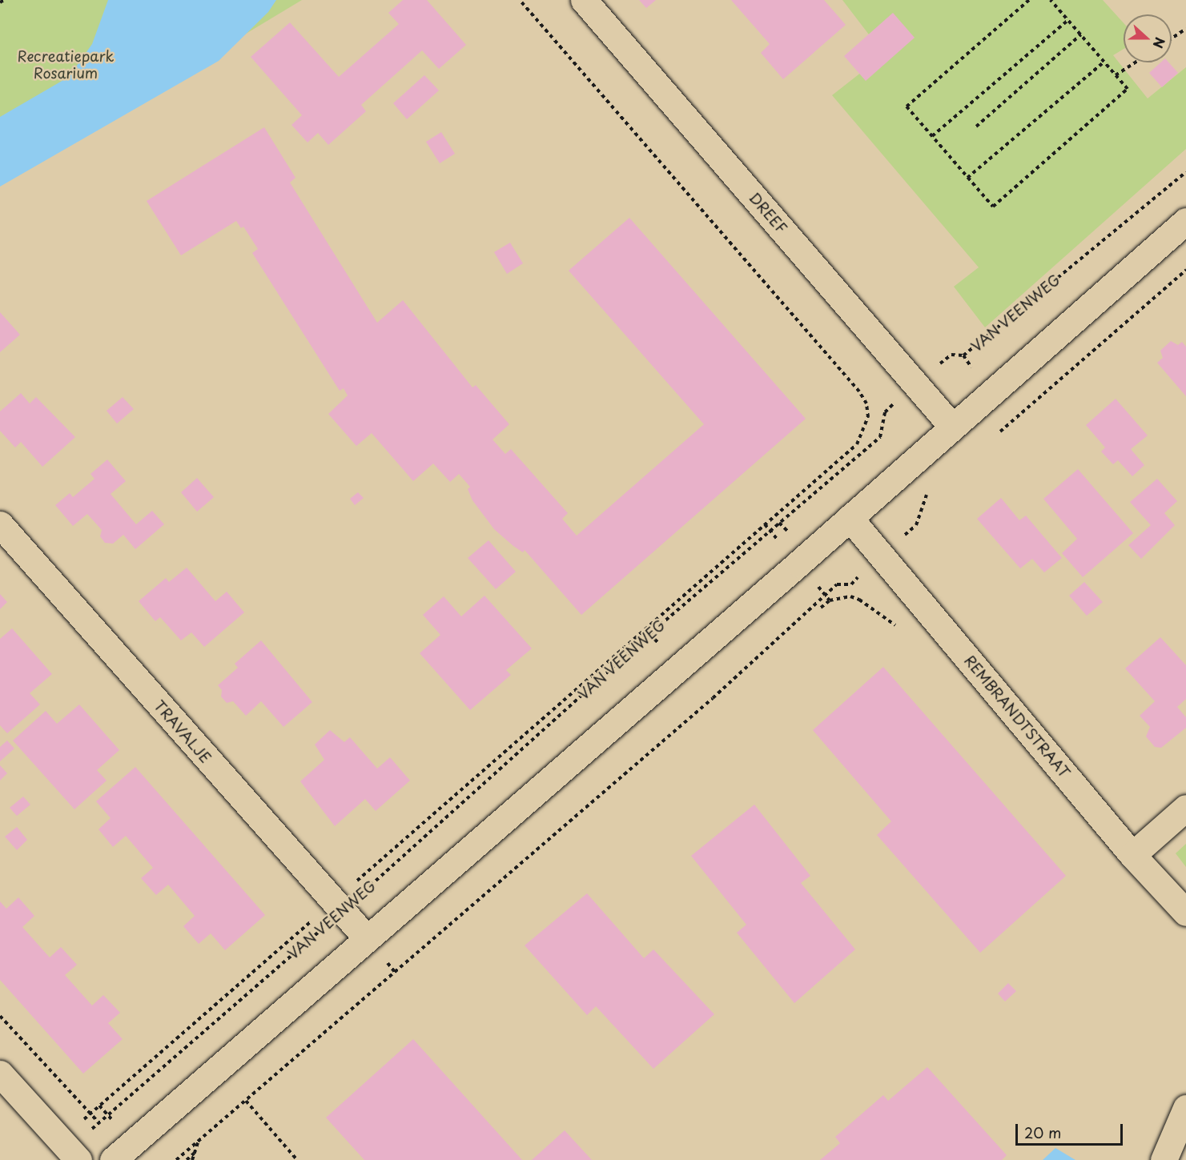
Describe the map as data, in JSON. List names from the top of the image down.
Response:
{
  "streets": {
    "street": ["DREEF", "REMBRANDTSTRAAT", "TRAVALJE"],
    "path": ["VAN VEENWEG"]
  },
  "crossings": [
    ["DREEF", "VAN VEENWEG"],
    ["VAN VEENWEG", "TRAVALJE"]
  ],
  "parks": ["Recreatiepark Rosarium"],
  "scale_bar": "20 m",
  "north": "right"
}
